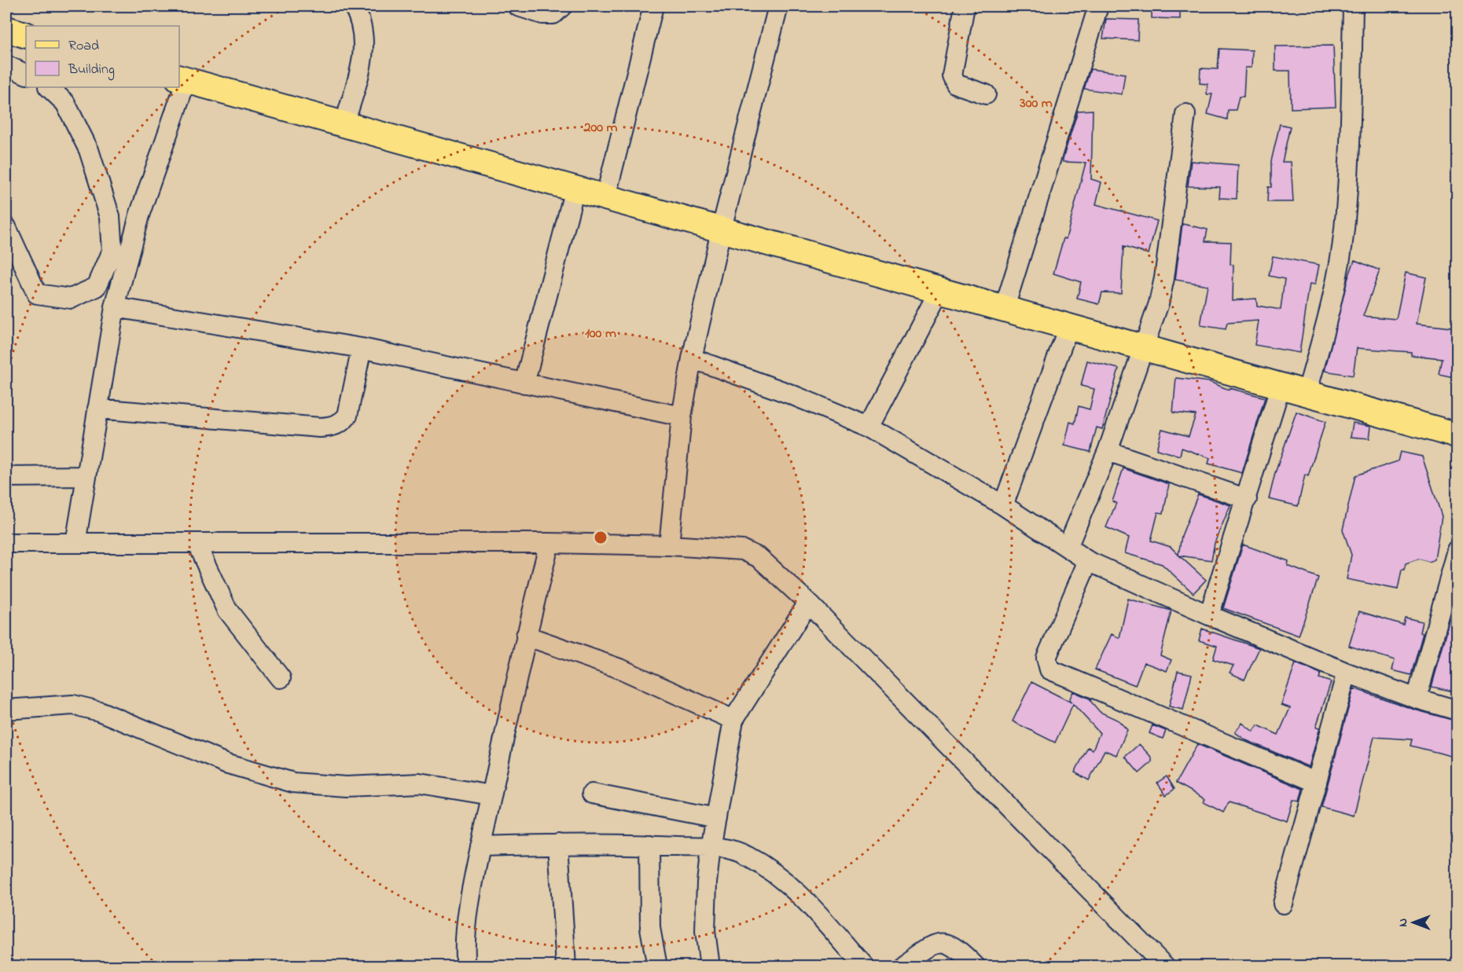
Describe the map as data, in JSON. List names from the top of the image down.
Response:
{
  "legend": ["Road", "Building"],
  "north": "left",
  "rings": ["300 m", "200 m", "100 m"]
}
